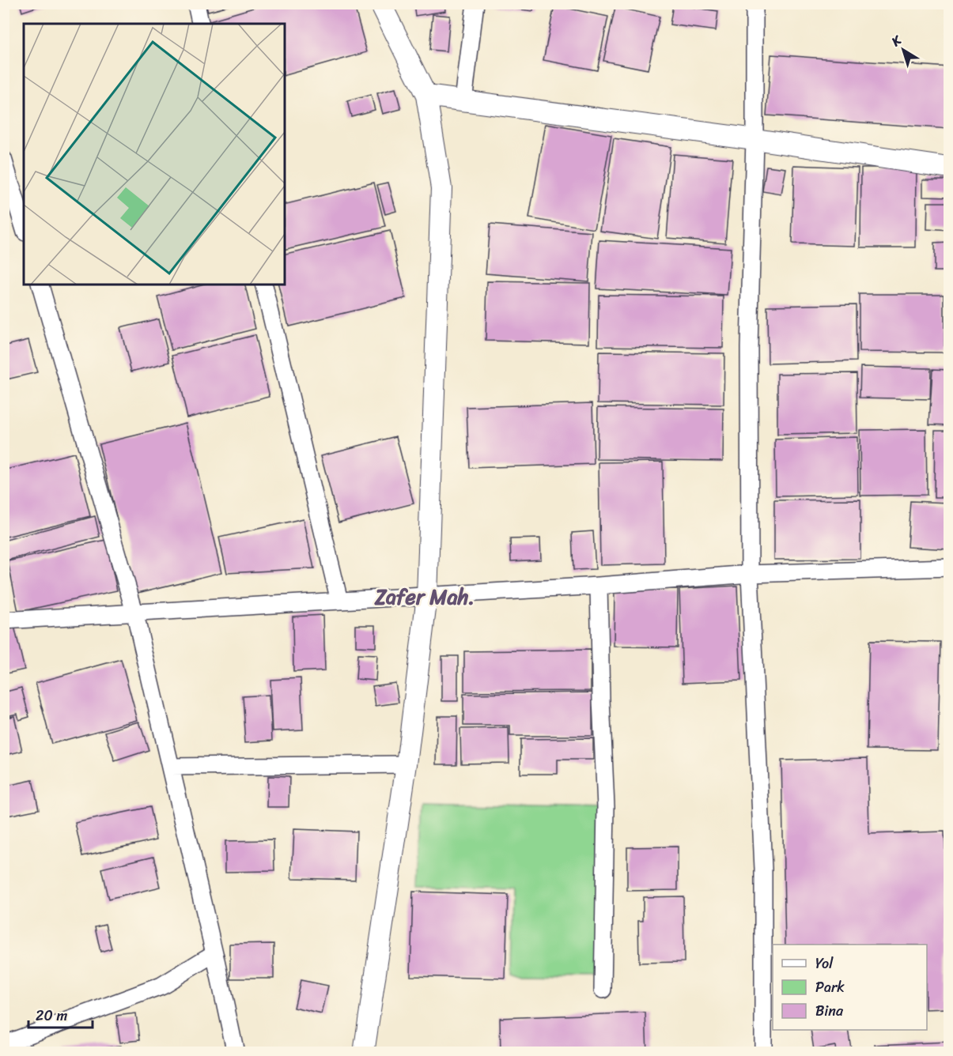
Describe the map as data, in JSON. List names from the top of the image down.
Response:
{
  "districts": ["Zafer Mah."],
  "legend": ["Yol", "Park", "Bina"],
  "scale_bar": "20 m",
  "north": "top left"
}
